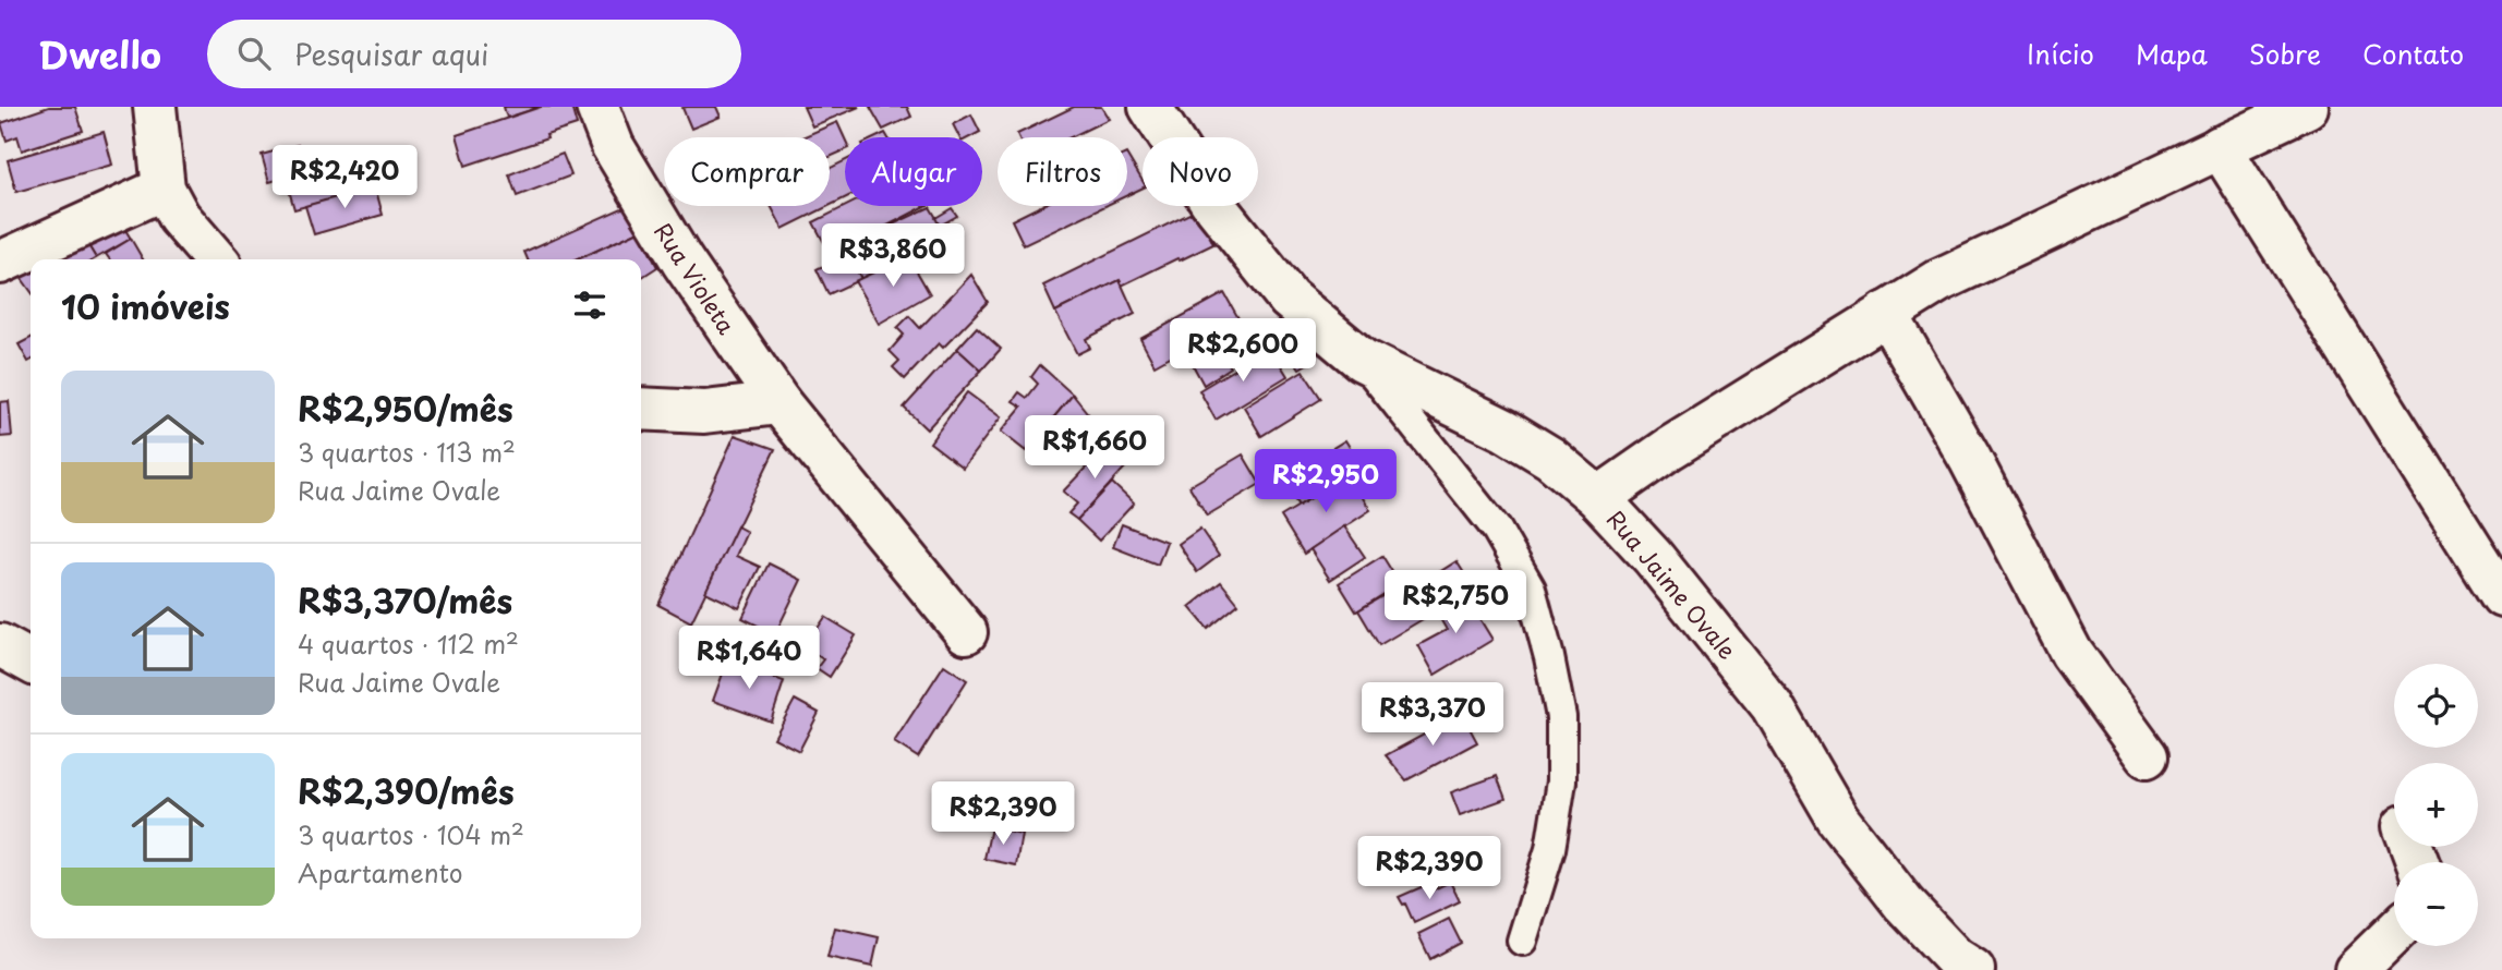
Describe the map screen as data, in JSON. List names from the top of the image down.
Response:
{
  "streets": {
    "street": ["Rua Violeta", "Rua Jaime Ovale"]
  },
  "page": {
    "header": "Dwello",
    "search": "Pesquisar aqui",
    "nav": [
      "Início",
      "Mapa",
      "Sobre",
      "Contato"
    ],
    "chip": [
      "Comprar",
      "Alugar",
      "Filtros",
      "Novo"
    ],
    "price": [
      "R$2,420",
      "R$3,860",
      "R$2,600",
      "R$1,660",
      "R$2,950",
      "R$2,750",
      "R$1,640",
      "R$3,370",
      "R$2,390",
      "R$2,390"
    ],
    "heading": "10 imóveis",
    "list": [
      {
        "name": "R$2,950/mês",
        "note": "3 quartos · 113 m² · Rua Jaime Ovale"
      },
      {
        "name": "R$3,370/mês",
        "note": "4 quartos · 112 m² · Rua Jaime Ovale"
      },
      {
        "name": "R$2,390/mês",
        "note": "3 quartos · 104 m² · Apartamento"
      }
    ],
    "map_buttons": ["+", "−"]
  }
}
